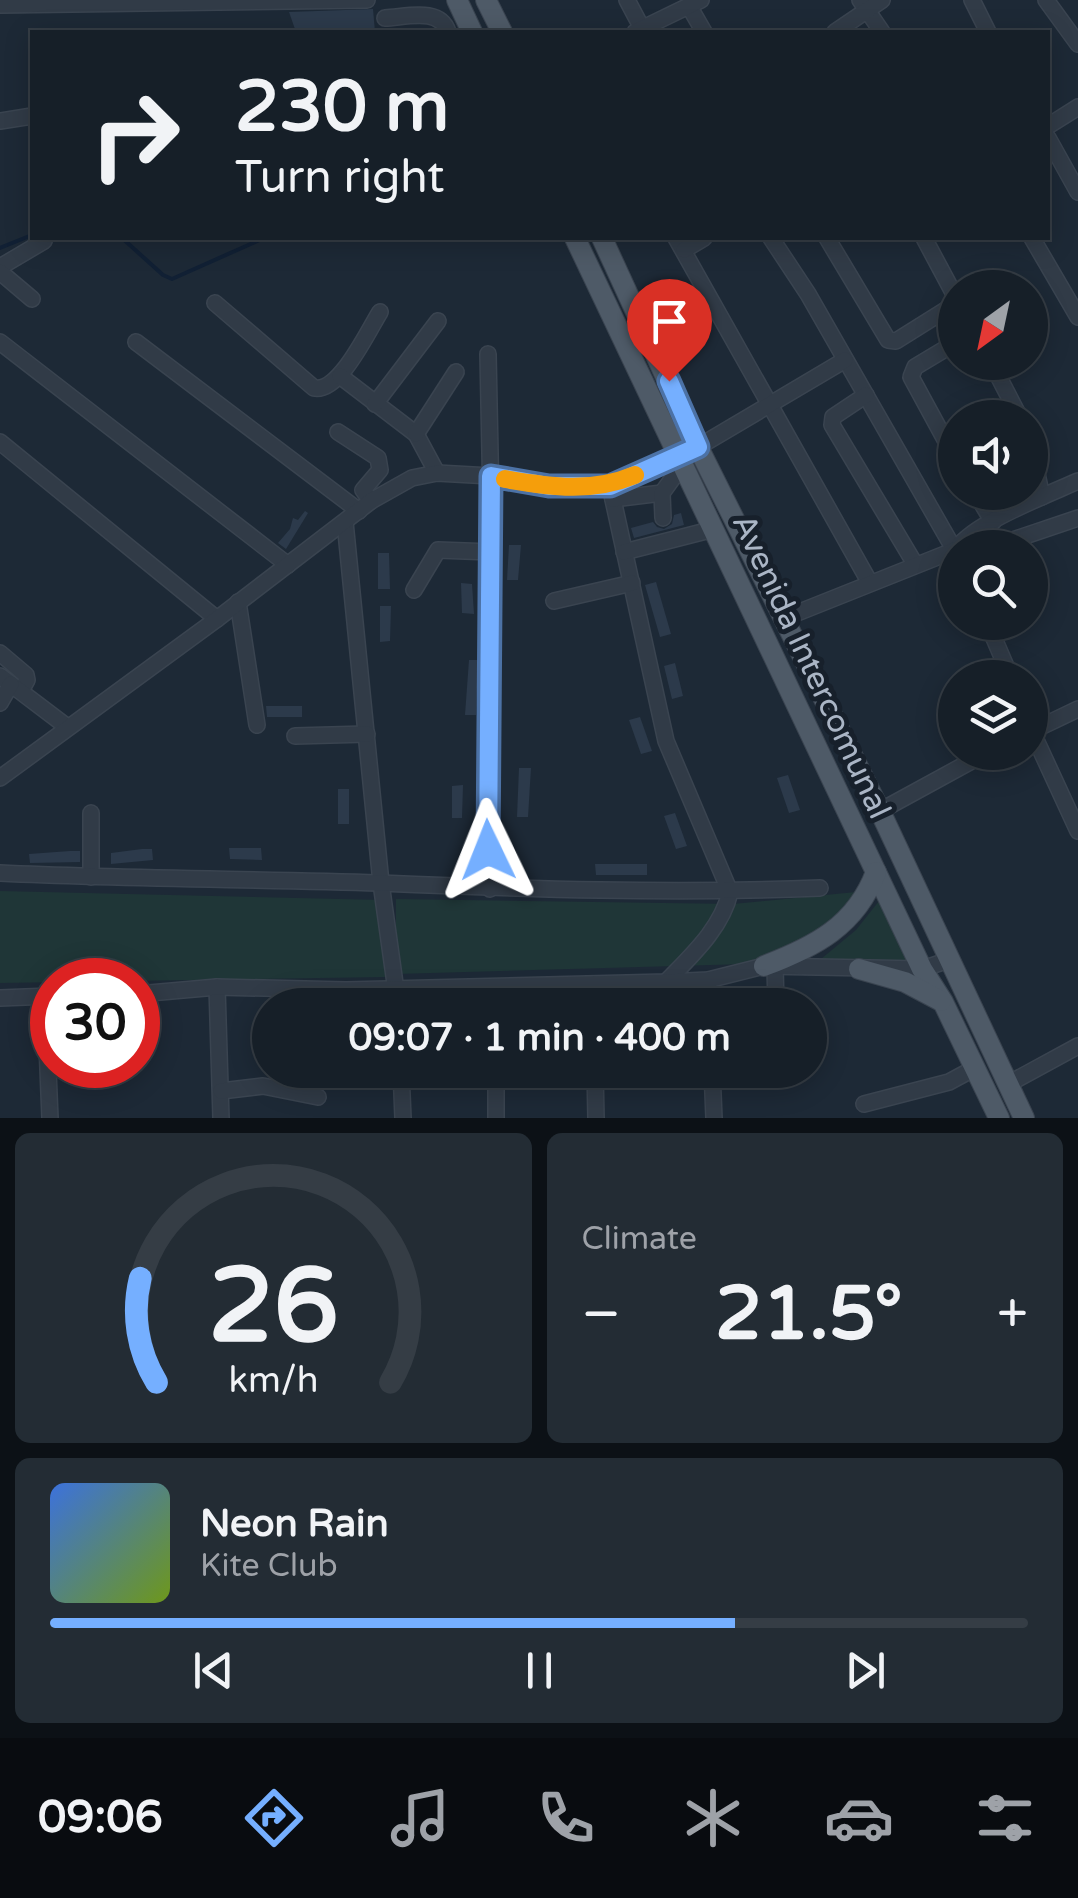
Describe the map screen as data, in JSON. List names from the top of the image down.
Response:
{
  "streets": {
    "main road": ["Avenida Intercomunal"]
  },
  "north": "bottom left",
  "page": {
    "turn": ["230 m", "Turn right"],
    "limit": "30",
    "trip": "09:07 · 1 min · 400 m",
    "tile": "Climate",
    "heat": ["−", "21.5°", "+"],
    "song": ["Neon Rain", "Kite Club"],
    "tabs": "09:06",
    "gauge": ["26", "km/h"]
  }
}
